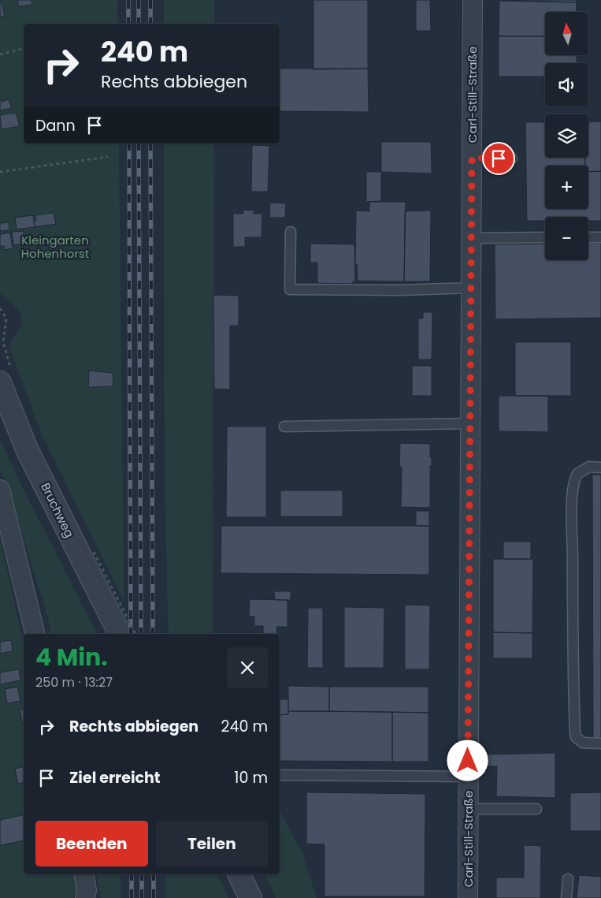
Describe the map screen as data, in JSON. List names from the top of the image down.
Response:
{
  "streets": {
    "street": ["Carl-Still-Straße", "Bruchweg"]
  },
  "parks": ["Kleingarten Hohenhorst"],
  "north": "top",
  "page": {
    "map_buttons": ["+", "−"],
    "turn": ["240 m", "Rechts abbiegen"],
    "then": "Dann",
    "heading": ["4 Min.", "250 m · 13:27"],
    "list": [
      {
        "name": "Rechts abbiegen",
        "value": "240 m"
      },
      {
        "name": "Ziel erreicht",
        "value": "10 m"
      }
    ],
    "buttons": ["Beenden", "Teilen"]
  }
}
